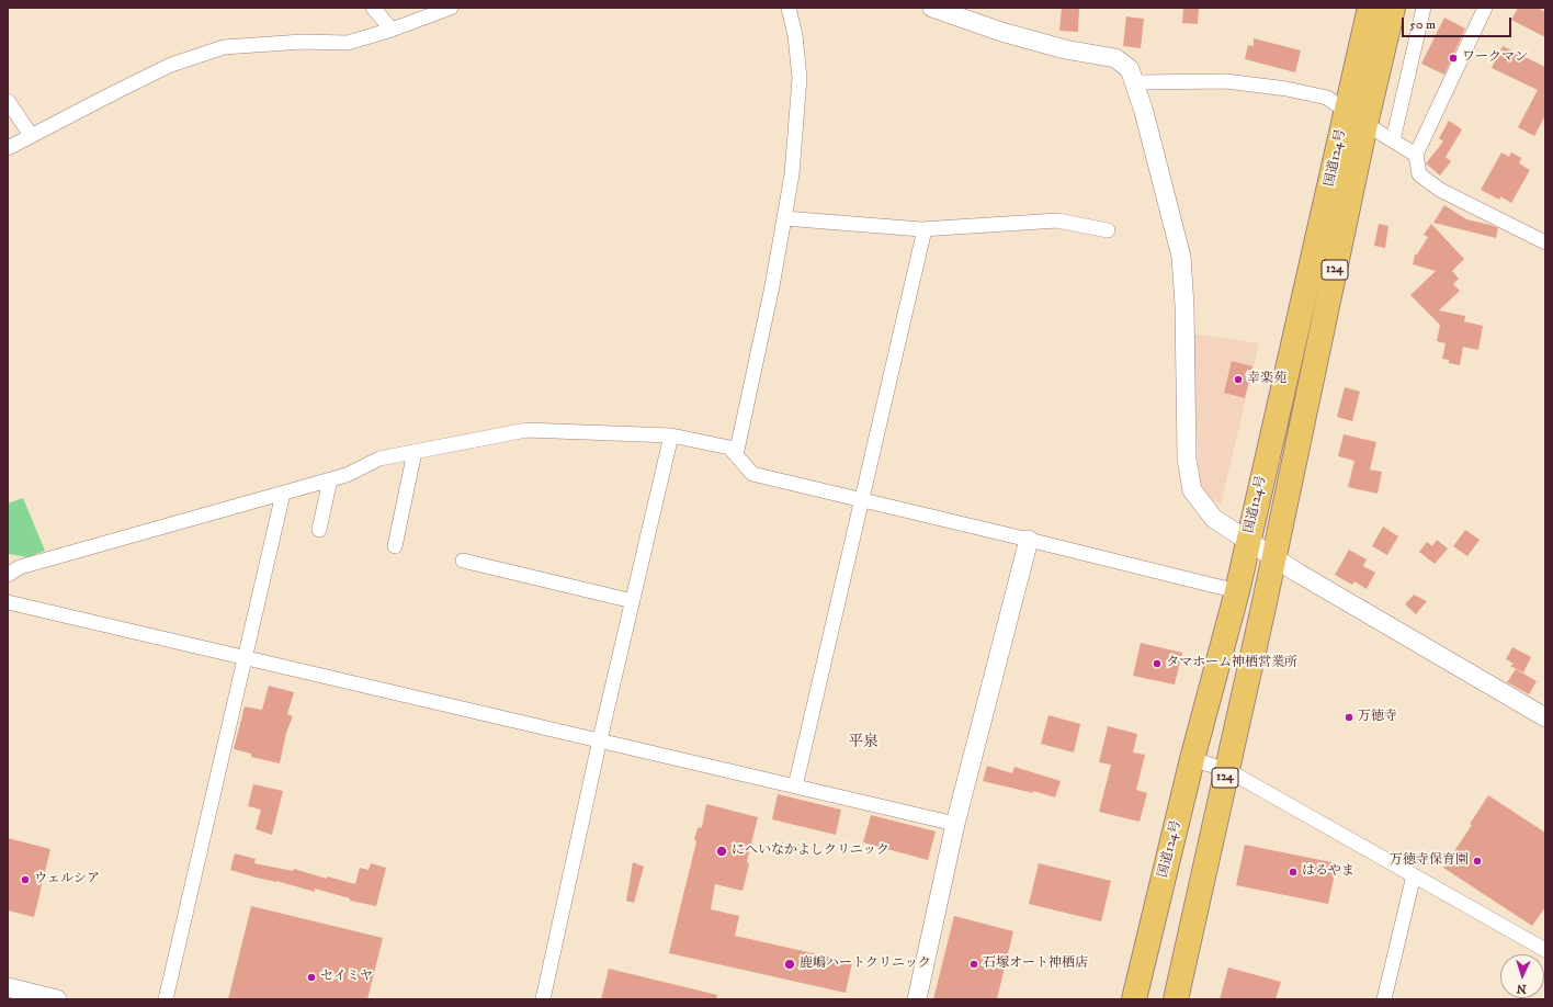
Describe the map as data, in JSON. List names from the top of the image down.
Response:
{
  "streets": {
    "highway": ["国道124号", "124"]
  },
  "districts": ["平泉"],
  "places": [
    "ワークマン",
    "幸楽苑",
    "タマホーム神栖営業所",
    "万徳寺",
    "にへいなかよしクリニック",
    "万徳寺保育園",
    "はるやま",
    "ウェルシア",
    "鹿嶋ハートクリニック",
    "石塚オート神栖店",
    "セイミヤ"
  ],
  "scale_bar": "50 m",
  "north": "bottom"
}
